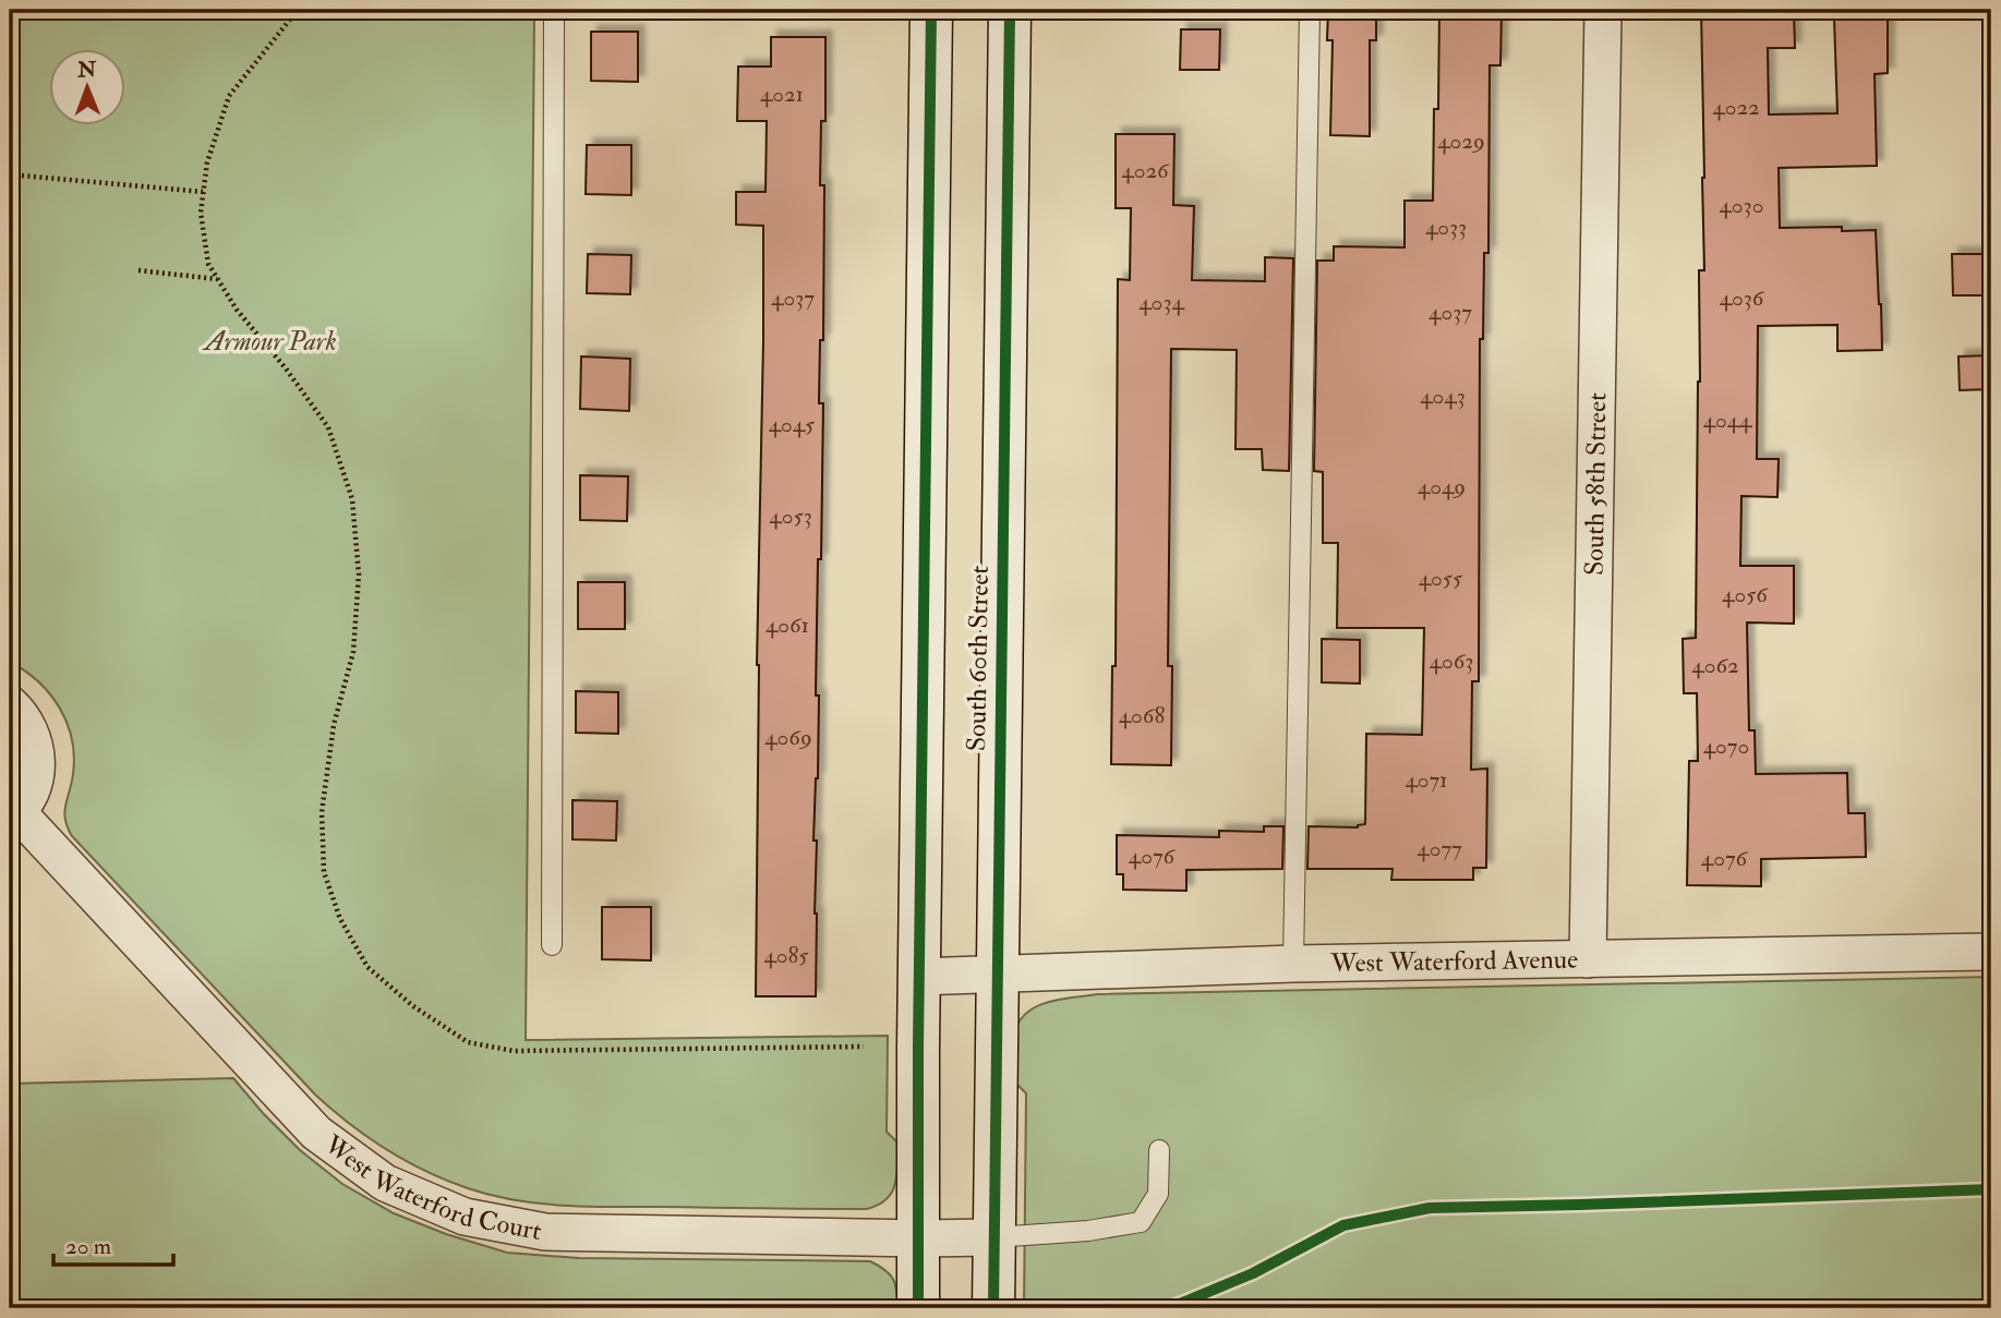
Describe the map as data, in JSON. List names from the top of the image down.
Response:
{
  "streets": {
    "main road": ["South 60th Street"],
    "street": ["South 58th Street", "West Waterford Avenue", "West Waterford Court"]
  },
  "crossings": [
    ["South 58th Street", "West Waterford Avenue"],
    ["South 60th Street", "West Waterford Avenue"],
    ["South 60th Street", "West Waterford Court"]
  ],
  "parks": ["Armour Park"],
  "house_numbers": [
    "4021",
    "4022",
    "4029",
    "4026",
    "4030",
    "4033",
    "4037",
    "4036",
    "4034",
    "4037",
    "4043",
    "4044",
    "4045",
    "4049",
    "4053",
    "4055",
    "4056",
    "4061",
    "4063",
    "4062",
    "4068",
    "4069",
    "4070",
    "4071",
    "4077",
    "4076",
    "4076",
    "4085"
  ],
  "scale_bar": "20 m",
  "north": "top"
}
